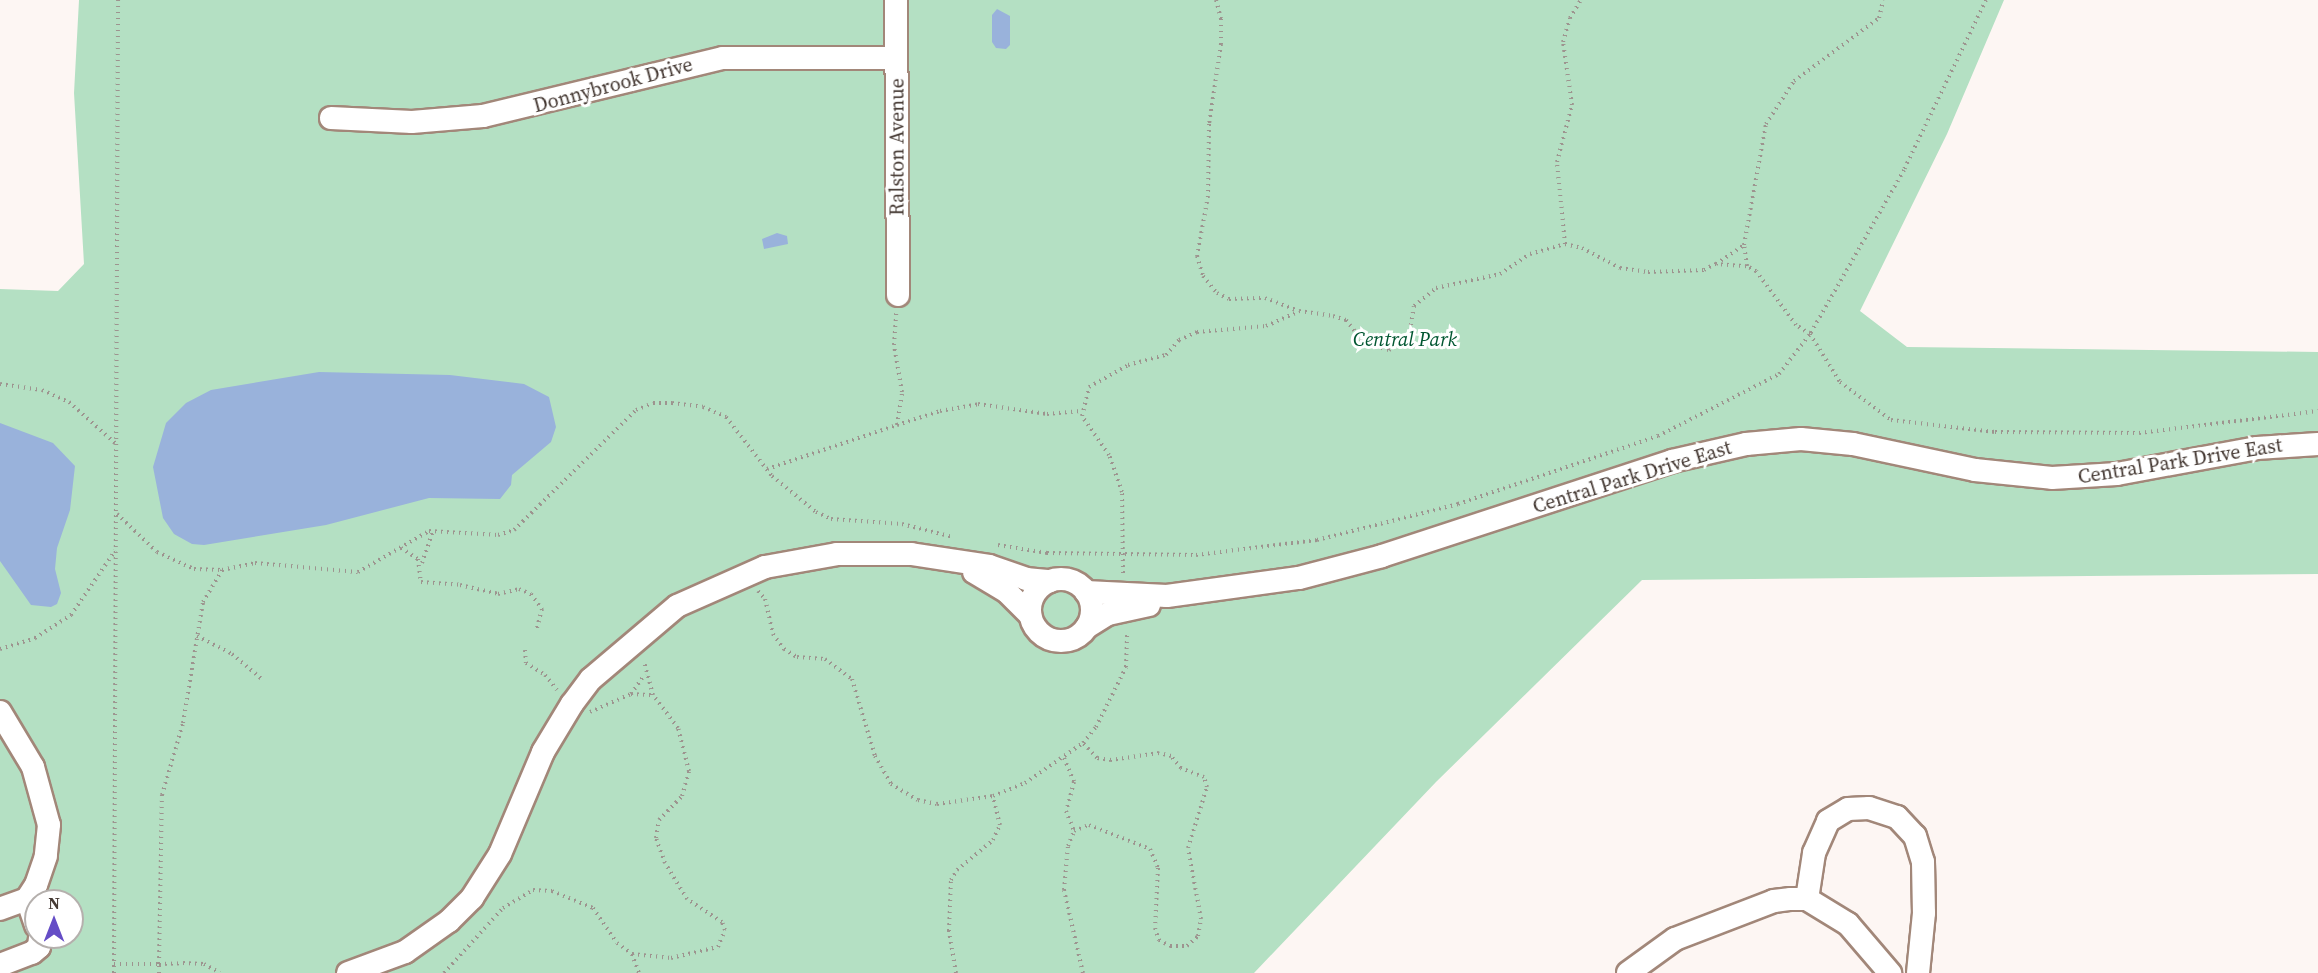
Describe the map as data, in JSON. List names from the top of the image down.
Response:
{
  "streets": {
    "street": ["Donnybrook Drive", "Ralston Avenue", "Central Park Drive East"]
  },
  "crossings": [
    ["Donnybrook Drive", "Ralston Avenue"]
  ],
  "parks": ["Central Park"],
  "north": "top"
}
